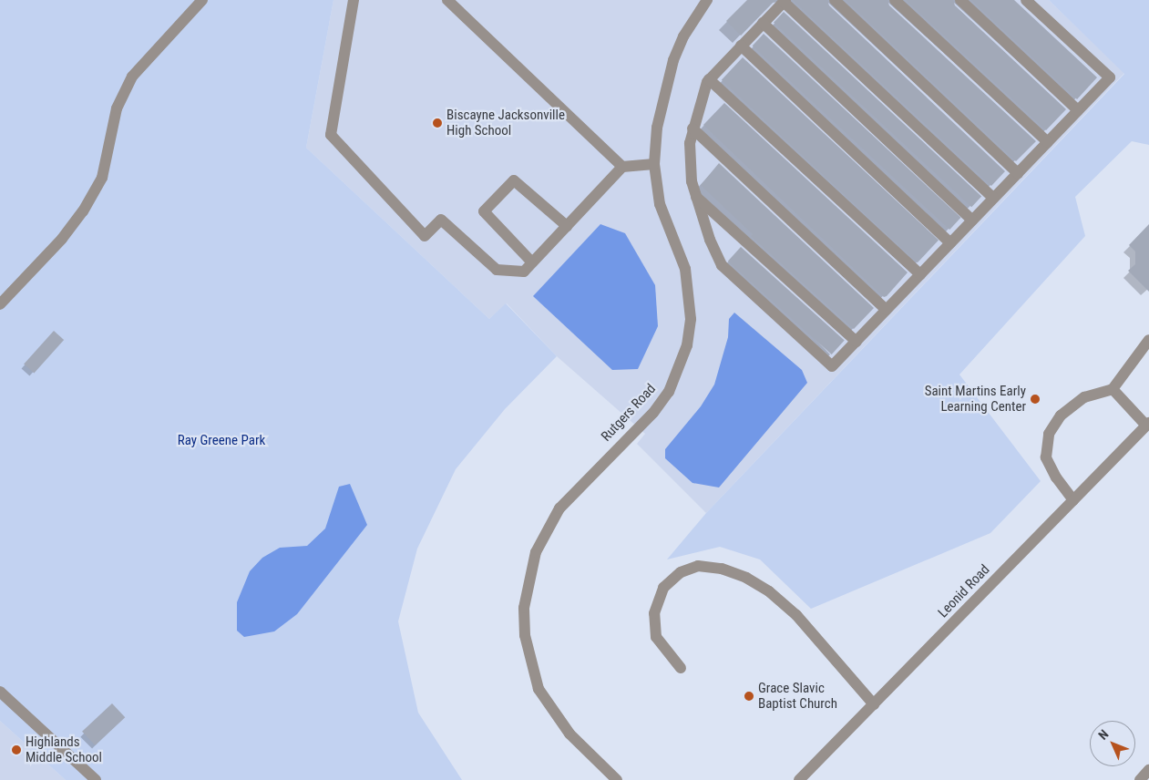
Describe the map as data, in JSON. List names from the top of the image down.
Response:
{
  "streets": {
    "street": ["Rutgers Road", "Leonid Road"]
  },
  "parks": ["Ray Greene Park"],
  "places": [
    "Biscayne Jacksonville High School",
    "Saint Martins Early Learning Center",
    "Grace Slavic Baptist Church",
    "Highlands Middle School"
  ],
  "north": "top left"
}
